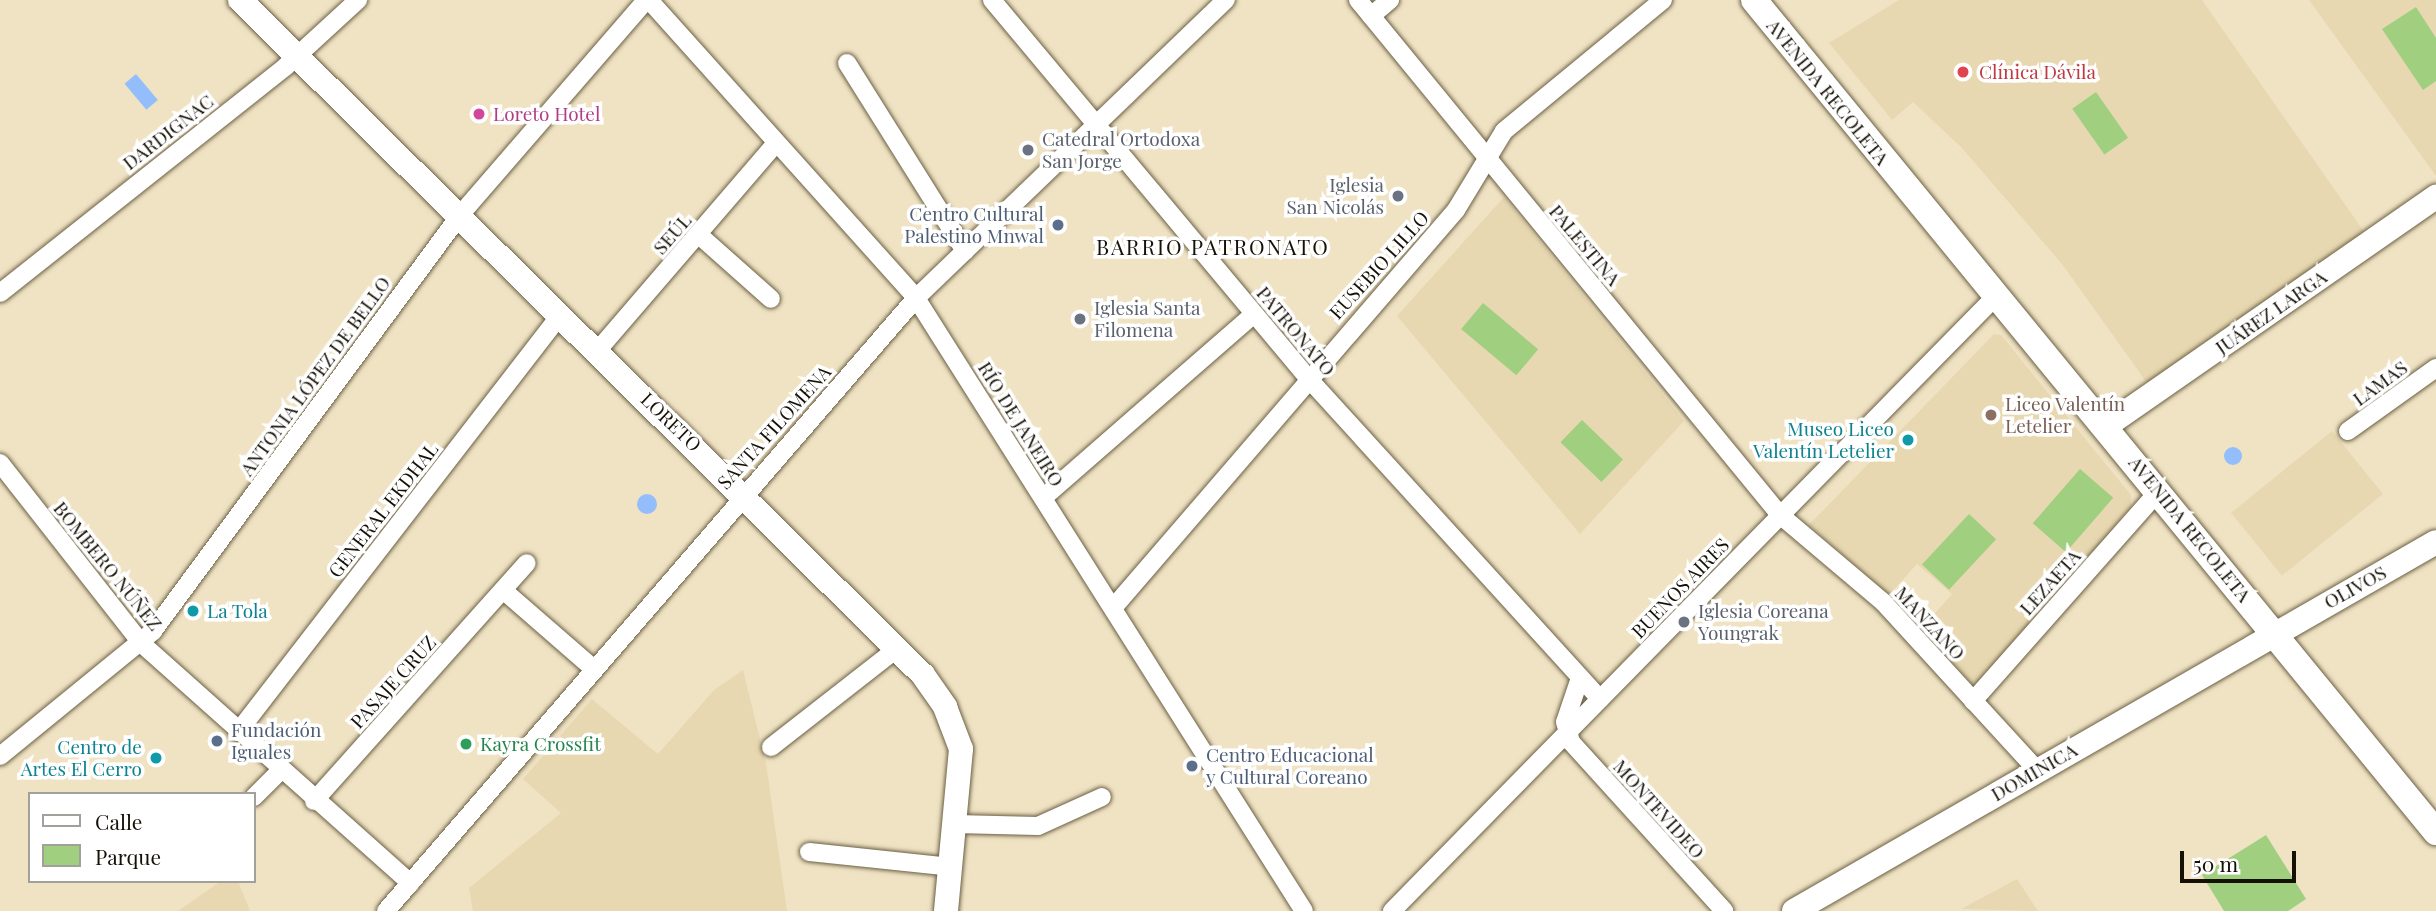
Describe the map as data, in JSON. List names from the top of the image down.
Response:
{
  "streets": {
    "main road": [
      "AVENIDA RECOLETA",
      "JUÁREZ LARGA",
      "LORETO",
      "OLIVOS",
      "DOMINICA"
    ],
    "street": [
      "DARDIGNAC",
      "SEÚL",
      "PALESTINA",
      "EUSEBIO LILLO",
      "PATRONATO",
      "ANTONIA LÓPEZ DE BELLO",
      "LAMAS",
      "RÍO DE JANEIRO",
      "SANTA FILOMENA",
      "GENERAL EKDHAL",
      "BOMBERO NÚÑEZ",
      "LEZAETA",
      "BUENOS AIRES",
      "MANZANO",
      "PASAJE CRUZ",
      "MONTEVIDEO"
    ]
  },
  "crossings": [
    ["AVENIDA RECOLETA", "JUÁREZ LARGA"],
    ["AVENIDA RECOLETA", "LEZAETA"],
    ["AVENIDA RECOLETA", "OLIVOS"],
    ["AVENIDA RECOLETA", "BUENOS AIRES"],
    ["AVENIDA RECOLETA", "DOMINICA"],
    ["DARDIGNAC", "LORETO"],
    ["SEÚL", "LORETO"],
    ["SEÚL", "RÍO DE JANEIRO"],
    ["PALESTINA", "EUSEBIO LILLO"],
    ["PALESTINA", "BUENOS AIRES"],
    ["PALESTINA", "MANZANO"],
    ["EUSEBIO LILLO", "PATRONATO"],
    ["EUSEBIO LILLO", "RÍO DE JANEIRO"],
    ["PATRONATO", "SANTA FILOMENA"],
    ["PATRONATO", "BUENOS AIRES"],
    ["ANTONIA LÓPEZ DE BELLO", "LORETO"],
    ["ANTONIA LÓPEZ DE BELLO", "RÍO DE JANEIRO"],
    ["ANTONIA LÓPEZ DE BELLO", "BOMBERO NÚÑEZ"],
    ["LORETO", "SANTA FILOMENA"],
    ["LORETO", "GENERAL EKDHAL"],
    ["RÍO DE JANEIRO", "SANTA FILOMENA"],
    ["SANTA FILOMENA", "BOMBERO NÚÑEZ"],
    ["GENERAL EKDHAL", "BOMBERO NÚÑEZ"],
    ["BOMBERO NÚÑEZ", "PASAJE CRUZ"],
    ["LEZAETA", "MANZANO"],
    ["OLIVOS", "DOMINICA"],
    ["BUENOS AIRES", "MANZANO"],
    ["BUENOS AIRES", "MONTEVIDEO"],
    ["MANZANO", "DOMINICA"]
  ],
  "districts": ["BARRIO PATRONATO"],
  "places": [
    "Clínica Dávila",
    "Loreto Hotel",
    "Catedral Ortodoxa San Jorge",
    "Iglesia San Nicolás",
    "Centro Cultural Palestino Mnwal",
    "Iglesia Santa Filomena",
    "Liceo Valentín Letelier",
    "Museo Liceo Valentín Letelier",
    "La Tola",
    "Iglesia Coreana Youngrak",
    "Fundación Iguales",
    "Kayra Crossfit",
    "Centro de Artes El Cerro",
    "Centro Educacional y Cultural Coreano"
  ],
  "legend": ["Calle", "Parque"],
  "scale_bar": "50 m"
}
